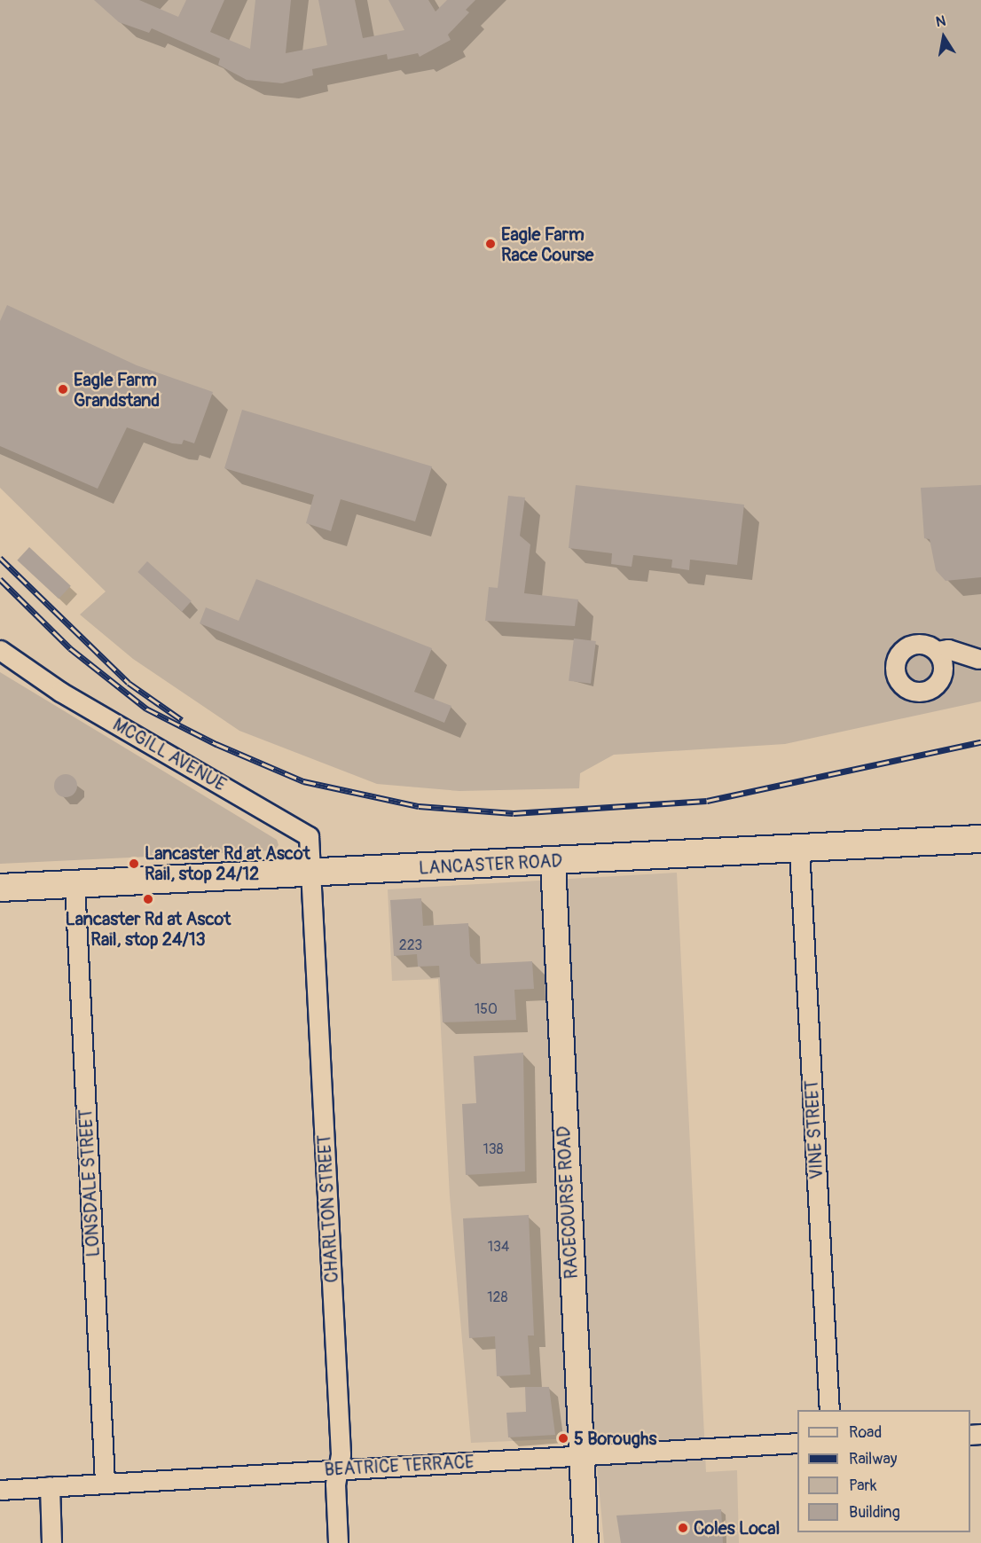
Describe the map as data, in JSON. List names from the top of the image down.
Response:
{
  "streets": {
    "main road": ["LANCASTER ROAD"],
    "street": [
      "MCGILL AVENUE",
      "VINE STREET",
      "LONSDALE STREET",
      "RACECOURSE ROAD",
      "CHARLTON STREET",
      "BEATRICE TERRACE"
    ]
  },
  "crossings": [
    ["MCGILL AVENUE", "LANCASTER ROAD"],
    ["MCGILL AVENUE", "CHARLTON STREET"],
    ["LANCASTER ROAD", "VINE STREET"],
    ["LANCASTER ROAD", "LONSDALE STREET"],
    ["LANCASTER ROAD", "RACECOURSE ROAD"],
    ["LANCASTER ROAD", "CHARLTON STREET"],
    ["LONSDALE STREET", "BEATRICE TERRACE"],
    ["RACECOURSE ROAD", "BEATRICE TERRACE"],
    ["CHARLTON STREET", "BEATRICE TERRACE"]
  ],
  "places": [
    "Eagle Farm Race Course",
    "Eagle Farm Grandstand",
    "Lancaster Rd at Ascot Rail, stop 24/12",
    "Lancaster Rd at Ascot Rail, stop 24/13",
    "5 Boroughs",
    "Coles Local"
  ],
  "house_numbers": [
    "223",
    "150",
    "138",
    "134",
    "128"
  ],
  "legend": [
    "Road",
    "Railway",
    "Park",
    "Building"
  ],
  "north": "top"
}
